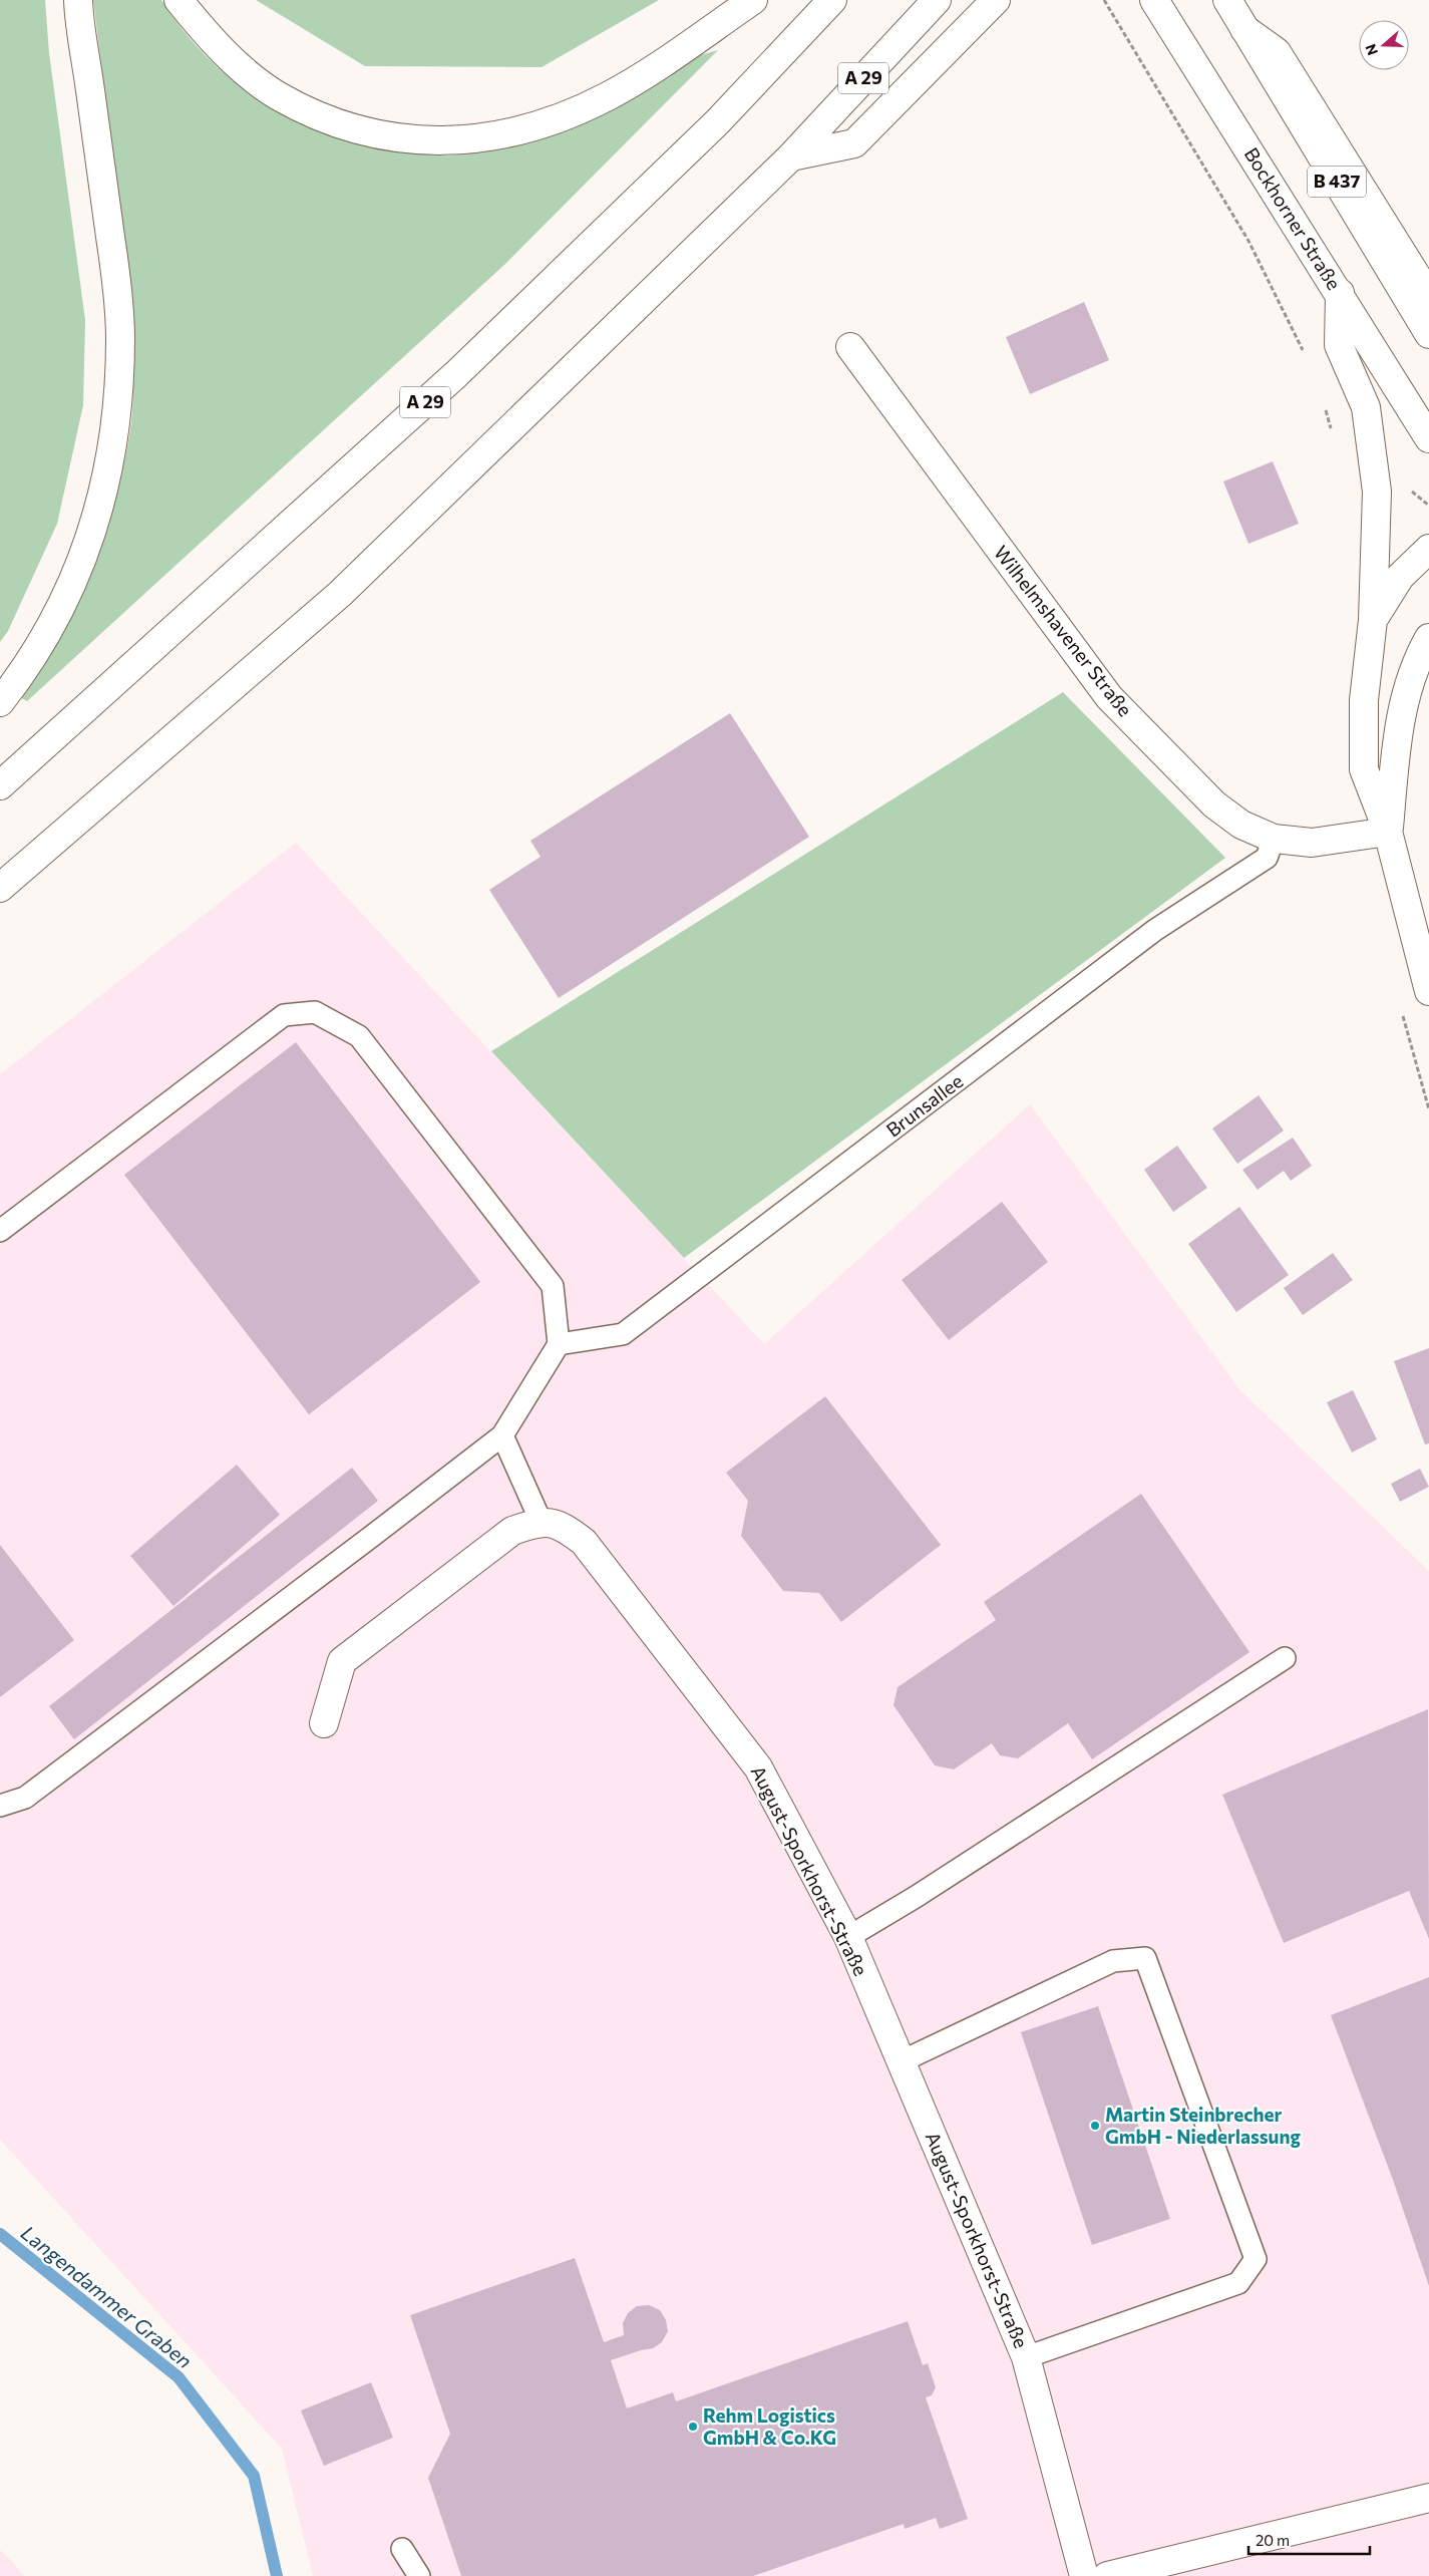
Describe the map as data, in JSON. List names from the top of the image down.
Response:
{
  "streets": {
    "main road": [
      "A 29",
      "B 437",
      "Bockhorner Straße",
      "Wilhelmshavener Straße",
      "August-Sporkhorst-Straße"
    ],
    "lane": ["Brunsallee"]
  },
  "crossings": [
    ["Wilhelmshavener Straße", "Brunsallee"]
  ],
  "water": ["Langendammer Graben"],
  "places": ["Martin Steinbrecher GmbH - Niederlassung", "Rehm Logistics GmbH & Co.KG"],
  "scale_bar": "20 m",
  "north": "left"
}
